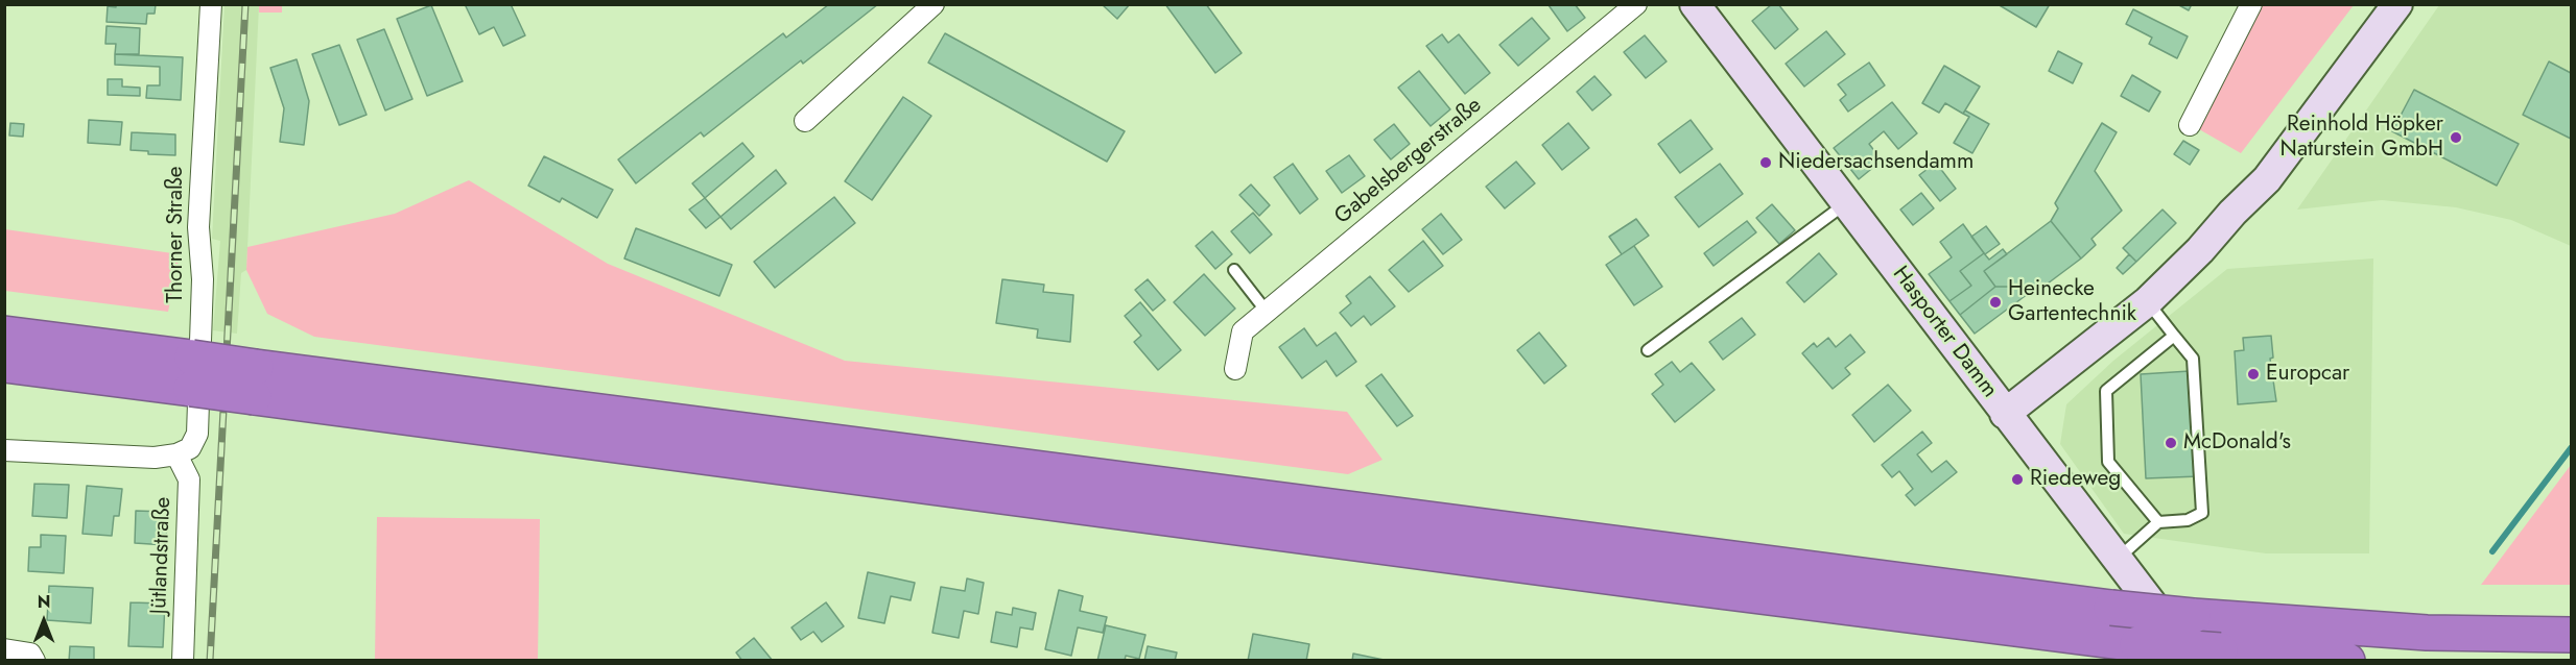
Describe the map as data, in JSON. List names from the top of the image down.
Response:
{
  "streets": {
    "main road": ["Hasporter Damm"],
    "street": ["Gabelsbergerstraße", "Thorner Straße", "Jütlandstraße"]
  },
  "crossings": [
    ["Thorner Straße", "Jütlandstraße"]
  ],
  "places": [
    "Reinhold Höpker Naturstein GmbH",
    "Niedersachsendamm",
    "Heinecke Gartentechnik",
    "Europcar",
    "McDonald's",
    "Riedeweg"
  ],
  "north": "top"
}
